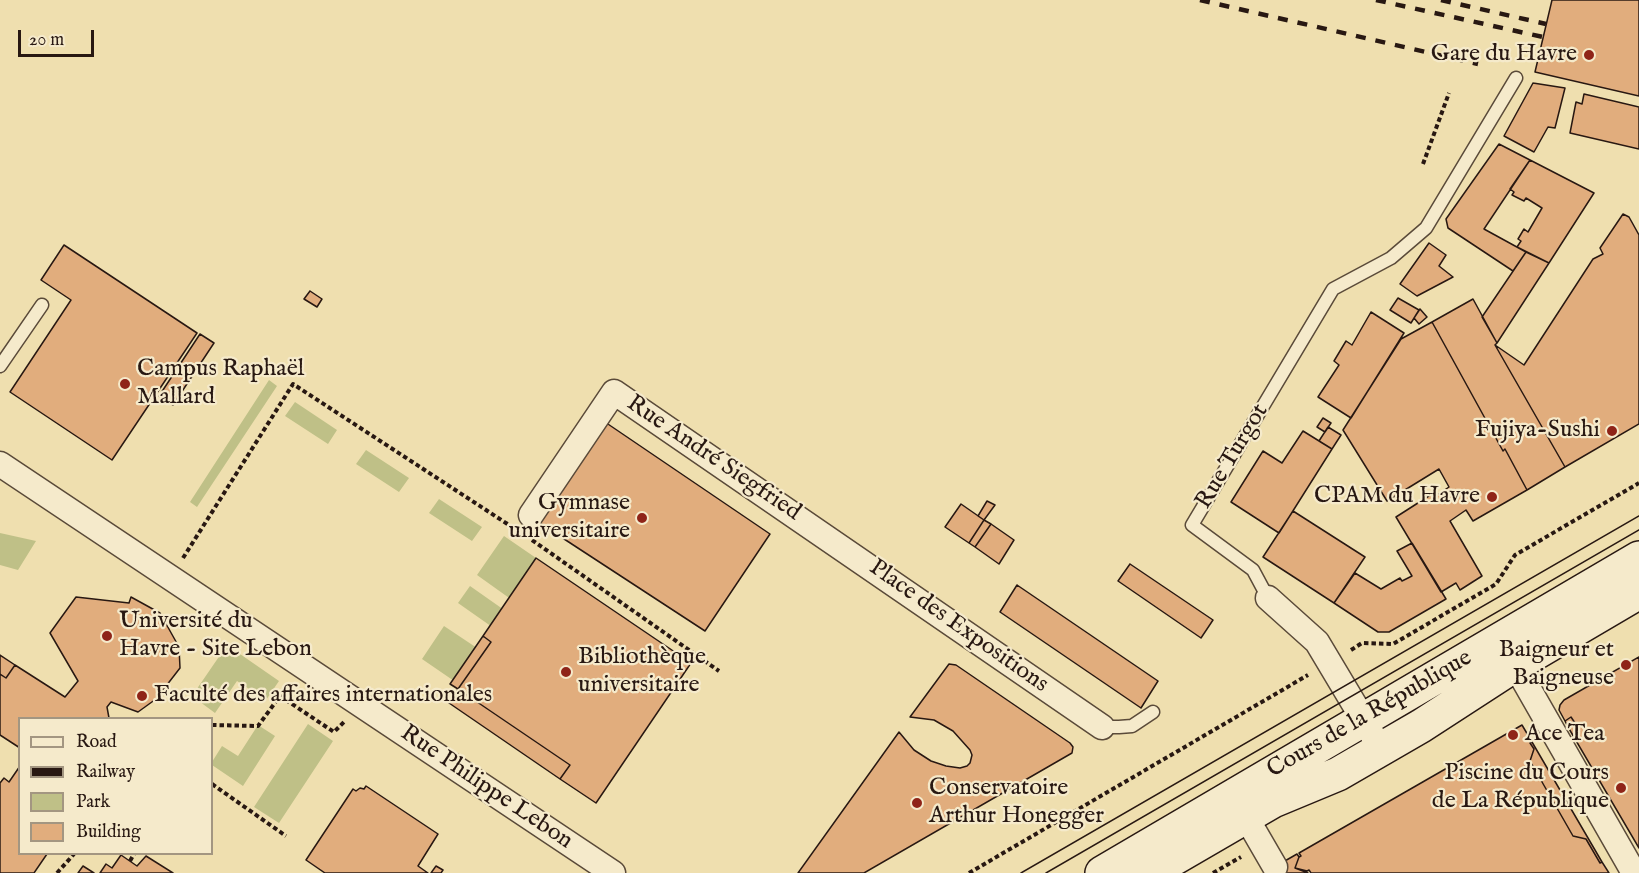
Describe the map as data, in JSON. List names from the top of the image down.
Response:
{
  "streets": {
    "main road": ["Cours de la République"],
    "street": [
      "Rue Turgot",
      "Rue André Siegfried",
      "Place des Expositions",
      "Rue Philippe Lebon"
    ]
  },
  "crossings": [
    ["Rue Turgot", "Cours de la République"],
    ["Rue André Siegfried", "Place des Expositions"]
  ],
  "places": [
    "Gare du Havre",
    "Campus Raphaël Mallard",
    "Fujiya-Sushi",
    "CPAM du Havre",
    "Gymnase universitaire",
    "Université du Havre - Site Lebon",
    "Baigneur et Baigneuse",
    "Bibliothèque universitaire",
    "Faculté des affaires internationales",
    "Ace Tea",
    "Piscine du Cours de La République",
    "Conservatoire Arthur Honegger"
  ],
  "legend": [
    "Road",
    "Railway",
    "Park",
    "Building"
  ],
  "scale_bar": "20 m"
}
